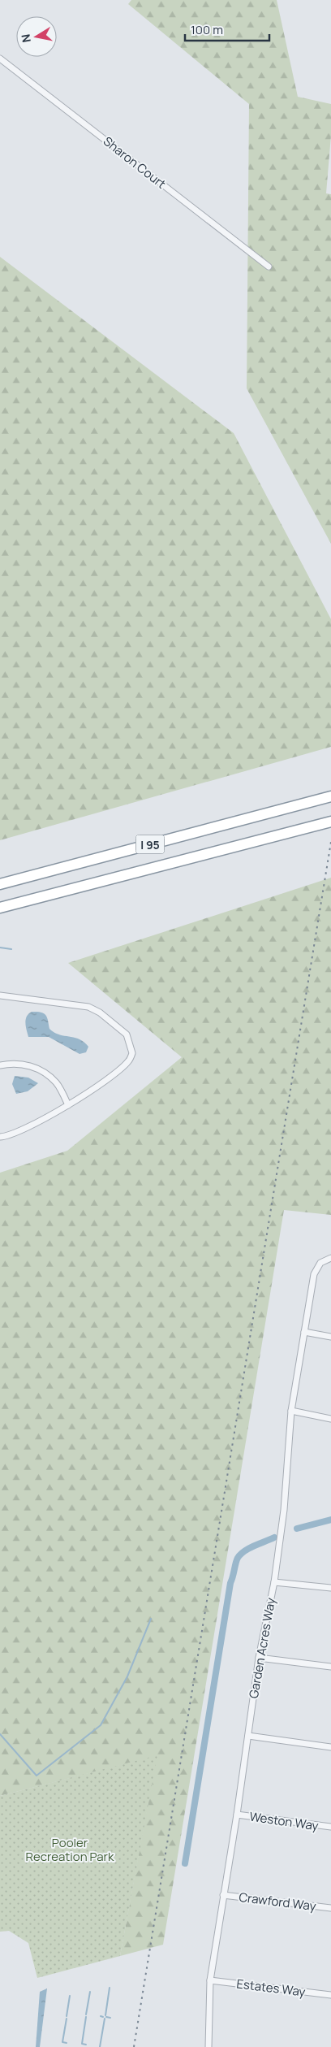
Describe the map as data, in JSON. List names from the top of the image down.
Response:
{
  "streets": {
    "highway": ["I 95"],
    "street": [
      "Sharon Court",
      "Garden Acres Way",
      "Weston Way",
      "Crawford Way",
      "Estates Way"
    ]
  },
  "crossings": [
    ["Garden Acres Way", "Weston Way"],
    ["Garden Acres Way", "Crawford Way"],
    ["Garden Acres Way", "Estates Way"]
  ],
  "parks": ["Pooler Recreation Park"],
  "scale_bar": "100 m",
  "north": "left"
}
